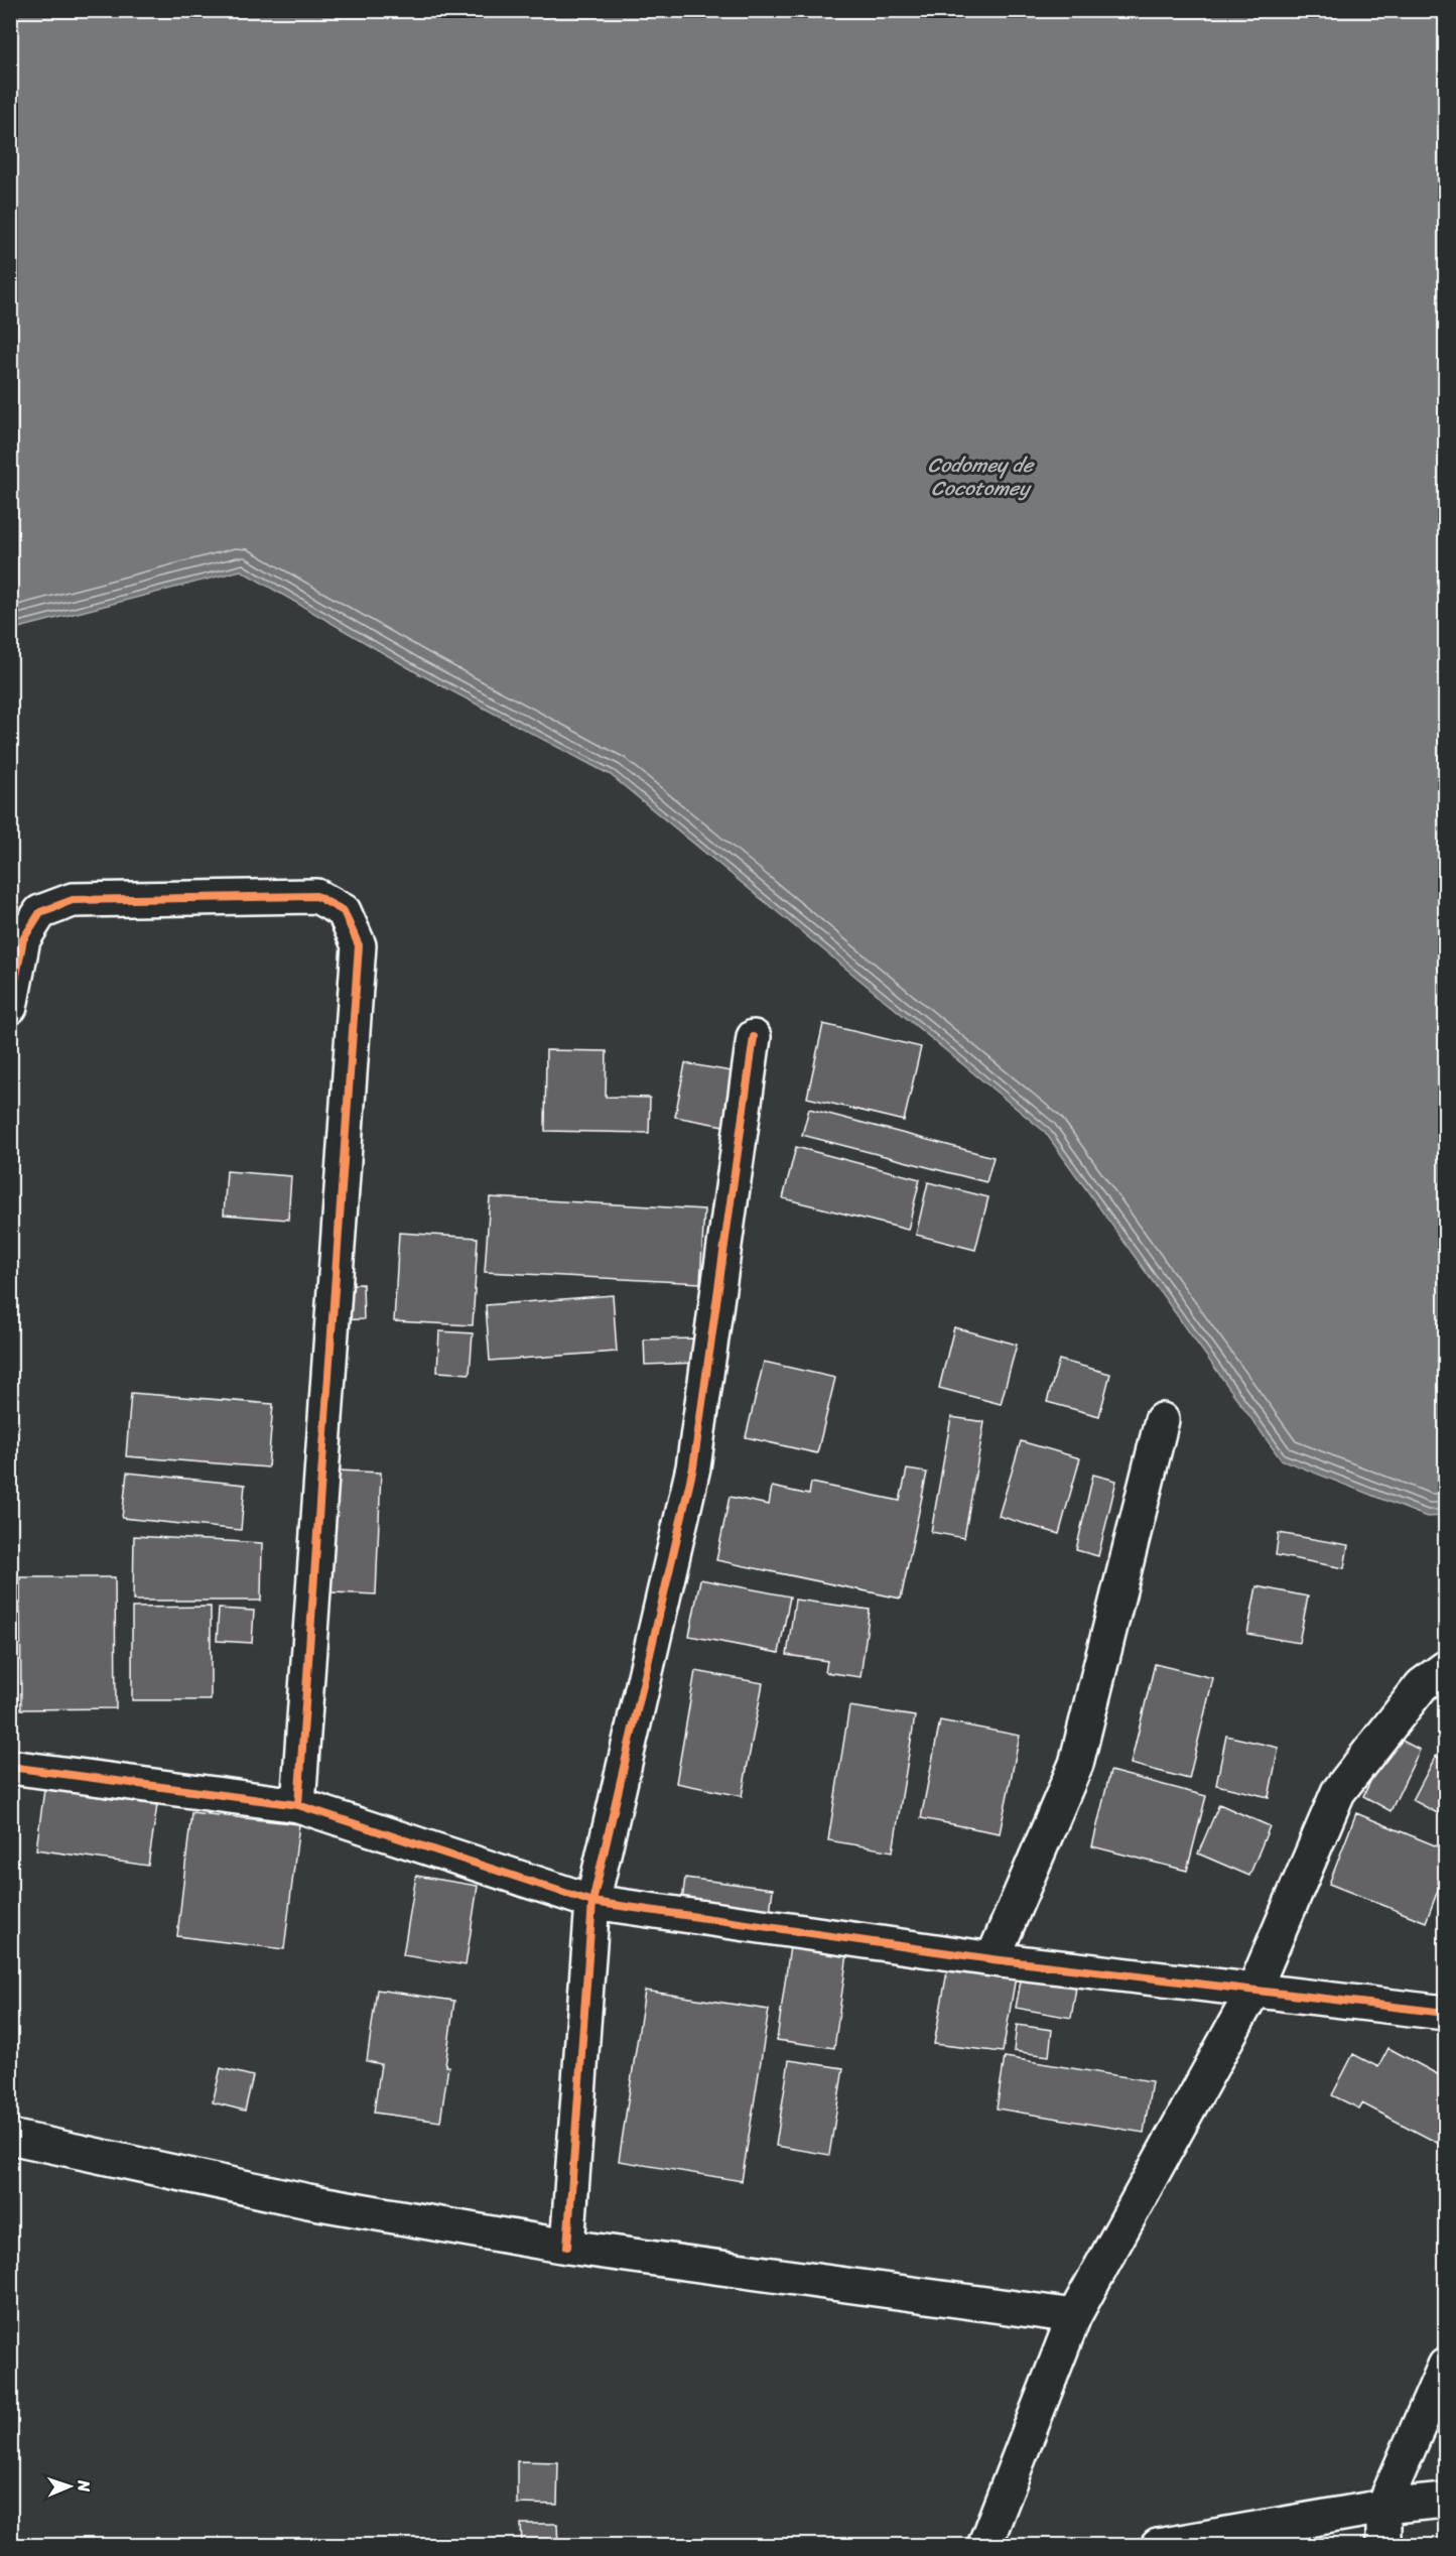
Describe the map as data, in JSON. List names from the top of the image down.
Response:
{
  "water": ["Codomey de Cocotomey"],
  "north": "right"
}
